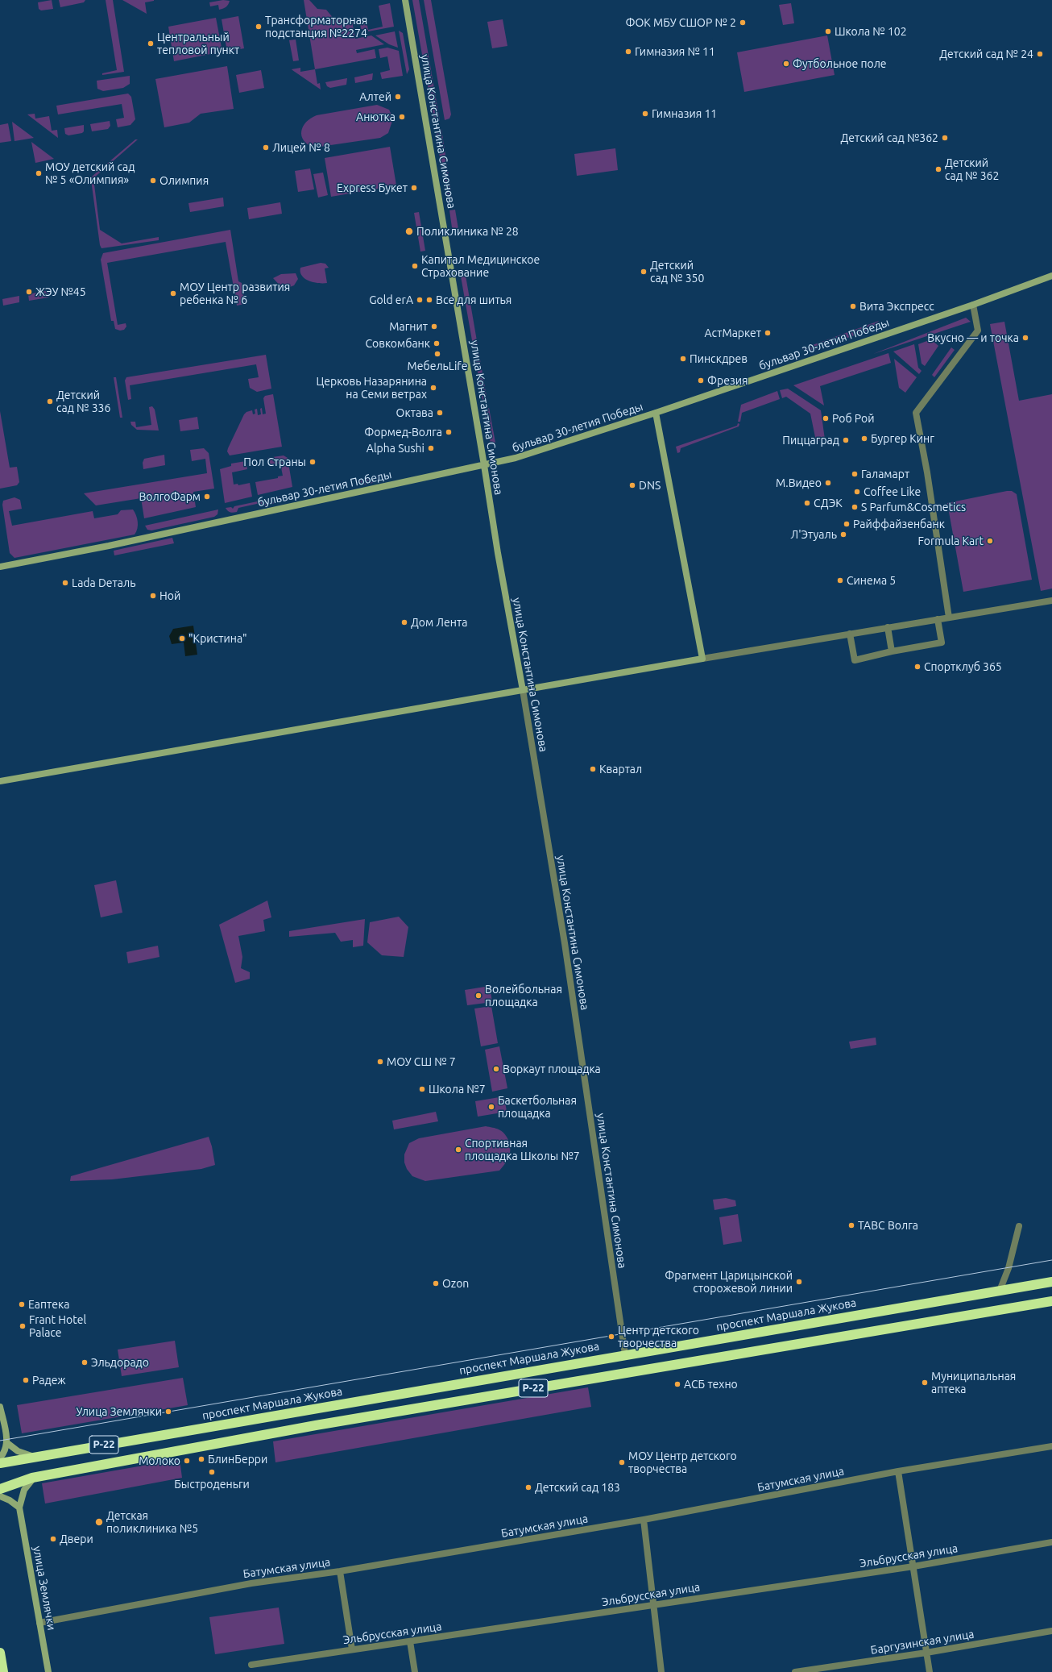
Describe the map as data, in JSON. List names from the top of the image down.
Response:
{
  "streets": {
    "highway": ["проспект Маршала Жукова", "Р-22"],
    "main road": ["улица Константина Симонова", "бульвар 30-летия Победы", "улица Землячки"],
    "street": ["Батумская улица", "Эльбрусская улица", "Баргузинская улица"]
  },
  "crossings": [
    ["улица Константина Симонова", "бульвар 30-летия Победы"],
    ["улица Константина Симонова", "проспект Маршала Жукова"],
    ["Батумская улица", "улица Землячки"]
  ],
  "places": [
    "ФОК МБУ СШОР № 2",
    "Трансформаторная подстанция №2274",
    "Школа № 102",
    "Центральный тепловой пункт",
    "Гимназия № 11",
    "Детский сад № 24",
    "Футбольное поле",
    "Алтей",
    "Гимназия 11",
    "Анютка",
    "Детский сад №362",
    "Лицей № 8",
    "Детский сад № 362",
    "МОУ детский сад № 5 «Олимпия»",
    "Олимпия",
    "Express Букет",
    "Поликлиника № 28",
    "Капитал Медицинское Страхование",
    "Детский сад № 350",
    "ЖЭУ №45",
    "МОУ Центр развития ребенка № 6",
    "Gold erA",
    "Все для шитья",
    "Вита Экспресс",
    "Магнит",
    "АстМаркет",
    "Вкусно — и точка",
    "Совкомбанк",
    "МебельLife",
    "Пинскдрев",
    "Фрезия",
    "Церковь Назарянина на Семи ветрах",
    "Детский сад № 336",
    "Октава",
    "Роб Рой",
    "Формед-Волга",
    "Бургер Кинг",
    "Пиццаград",
    "Alpha Sushi",
    "Пол Страны",
    "Галамарт",
    "М.Видео",
    "DNS",
    "Coffee Like",
    "ВолгоФарм",
    "СДЭК",
    "S Parfum&Cosmetics",
    "Райффайзенбанк",
    "Л'Этуаль",
    "Formula Kart",
    "Синема 5",
    "Lada Dеталь",
    "Ной",
    "Дом Лента",
    "\"Кристина\"",
    "Спортклуб 365",
    "Квартал",
    "Волейбольная площадка",
    "МОУ СШ № 7",
    "Воркаут площадка",
    "Школа №7",
    "Баскетбольная площадка",
    "Спортивная площадка Школы №7",
    "ТАВС Волга",
    "Фрагмент Царицынской сторожевой линии",
    "Ozon",
    "Еаптека",
    "Frant Hotel Palace",
    "Центр детского творчества",
    "Эльдорадо",
    "Радеж",
    "Муниципальная аптека",
    "АСБ техно",
    "Улица Землячки",
    "БлинБерри",
    "Молоко",
    "МОУ Центр детского творчества",
    "Быстроденьги",
    "Детский сад 183",
    "Детская поликлиника №5",
    "Двери"
  ]
}
